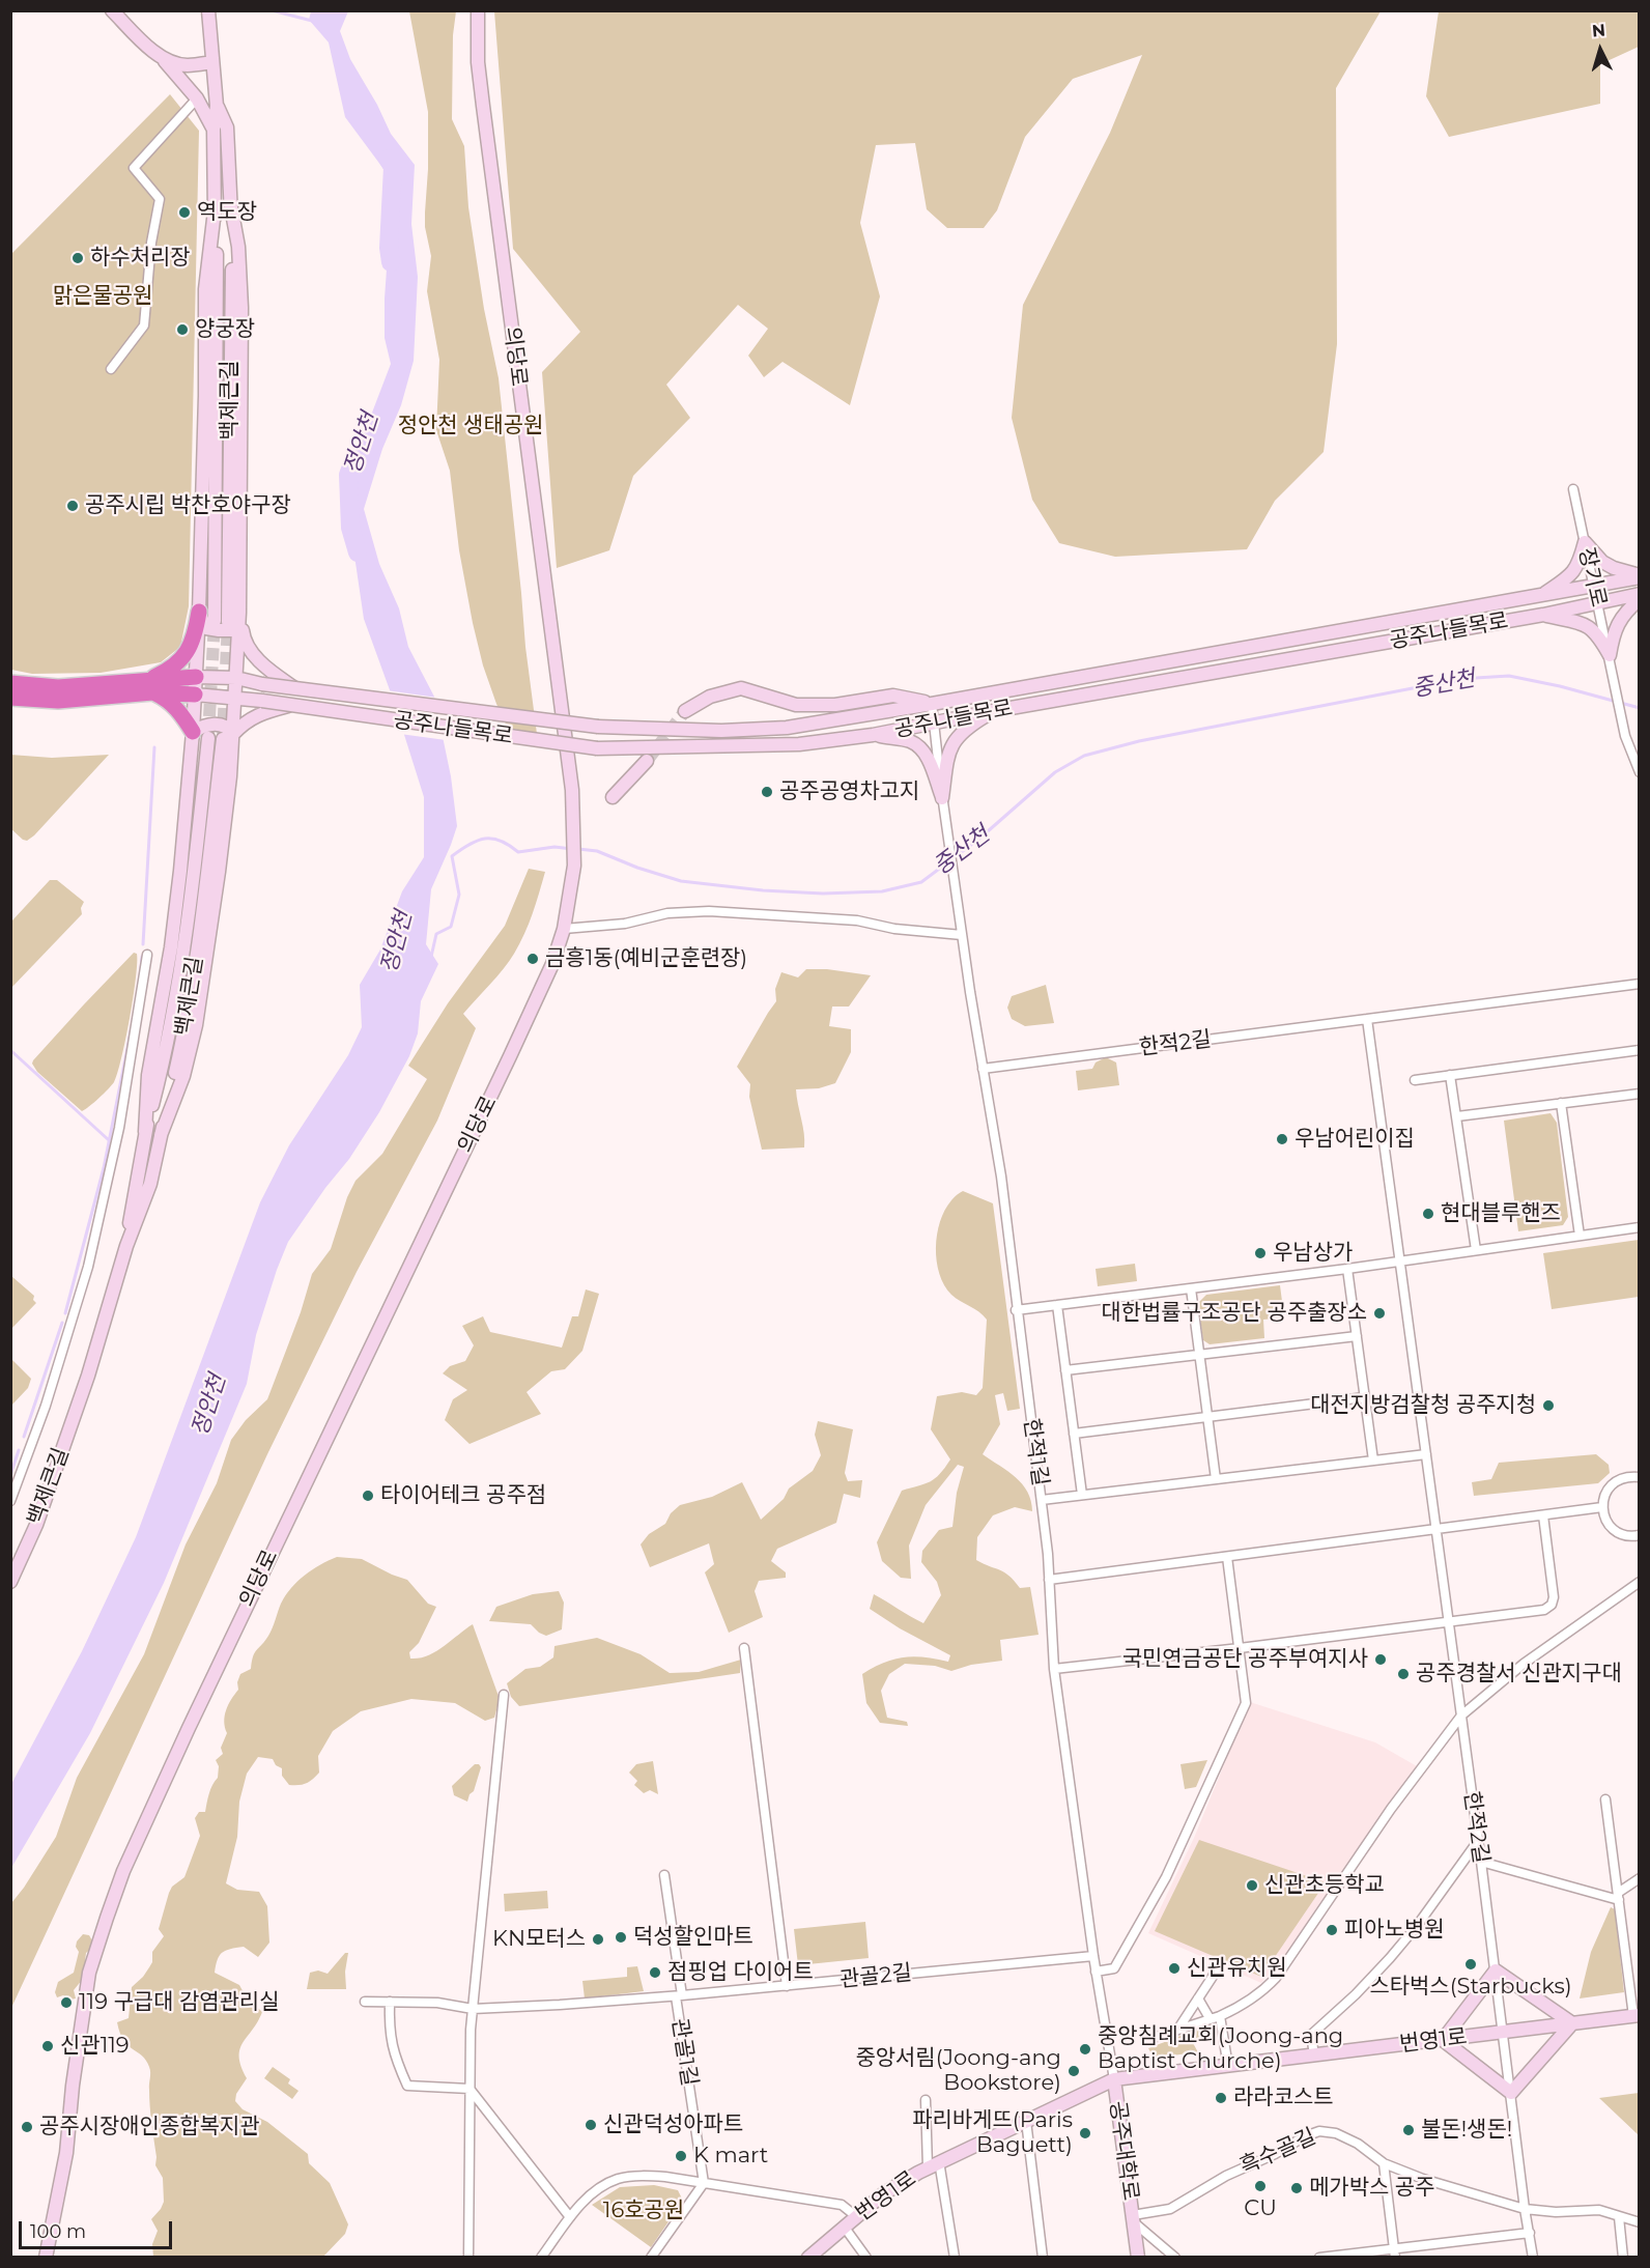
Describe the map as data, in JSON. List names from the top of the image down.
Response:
{
  "streets": {
    "main road": [
      "의당로",
      "백제큰길",
      "공주나들목로",
      "번영1로",
      "공주대학로"
    ],
    "street": [
      "장기로",
      "한적2길",
      "한적1길",
      "관골2길",
      "관골1길",
      "흑수골길"
    ]
  },
  "crossings": [
    ["백제큰길", "공주나들목로"],
    ["장기로", "공주나들목로"],
    ["공주나들목로", "한적1길"],
    ["한적2길", "한적1길"],
    ["한적2길", "번영1로"],
    ["한적2길", "흑수골길"],
    ["한적1길", "관골2길"],
    ["한적1길", "번영1로"],
    ["한적1길", "공주대학로"],
    ["관골2길", "관골1길"],
    ["번영1로", "공주대학로"],
    ["공주대학로", "흑수골길"]
  ],
  "water": ["정안천", "중산천"],
  "parks": ["맑은물공원", "정안천 생태공원", "16호공원"],
  "places": [
    "역도장",
    "하수처리장",
    "양궁장",
    "공주시립 박찬호야구장",
    "공주공영차고지",
    "금흥1동(예비군훈련장)",
    "우남어린이집",
    "현대블루핸즈",
    "우남상가",
    "대한법률구조공단 공주출장소",
    "대전지방검찰청 공주지청",
    "타이어테크 공주점",
    "국민연금공단 공주부여지사",
    "공주경찰서 신관지구대",
    "신관초등학교",
    "피아노병원",
    "덕성할인마트",
    "KN모터스",
    "스타벅스(Starbucks)",
    "신관유치원",
    "점핑업 다이어트",
    "119 구급대 감염관리실",
    "신관119",
    "중앙침례교회(Joong-ang Baptist Churche)",
    "중앙서림(Joong-ang Bookstore)",
    "라라코스트",
    "신관덕성아파트",
    "공주시장애인종합복지관",
    "불돈!생돈!",
    "파리바게뜨(Paris Baguett)",
    "K mart",
    "CU",
    "메가박스 공주"
  ],
  "scale_bar": "100 m",
  "north": "top"
}
